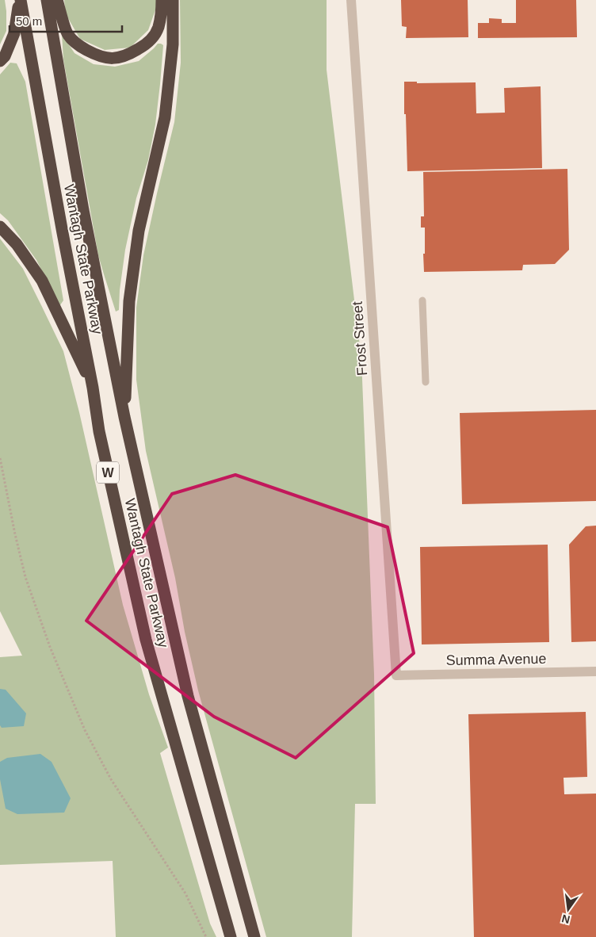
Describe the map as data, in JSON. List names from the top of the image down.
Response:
{
  "streets": {
    "highway": ["Wantagh State Parkway", "W"],
    "street": ["Frost Street", "Summa Avenue"]
  },
  "crossings": [
    ["Frost Street", "Summa Avenue"]
  ],
  "scale_bar": "50 m",
  "north": "bottom"
}
